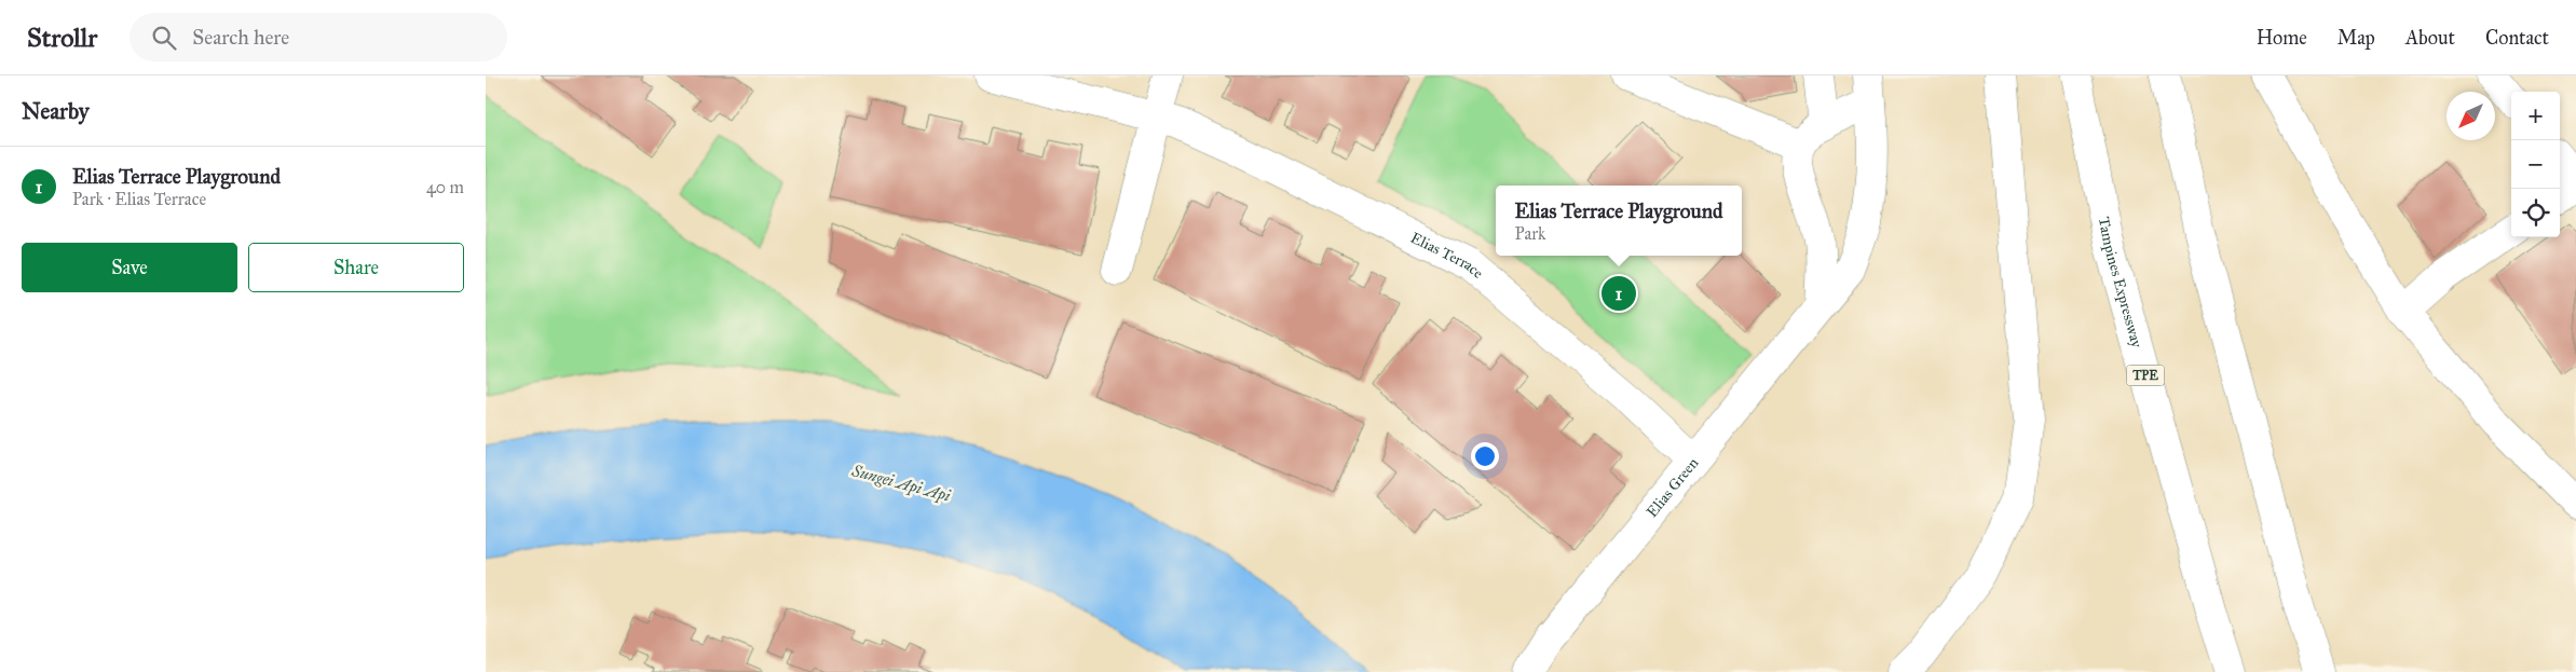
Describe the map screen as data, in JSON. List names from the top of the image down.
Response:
{
  "streets": {
    "main road": [
      "Elias Terrace",
      "Tampines Expressway",
      "TPE",
      "Elias Green"
    ]
  },
  "crossings": [
    ["Elias Terrace", "Elias Green"]
  ],
  "water": ["Sungei Api Api"],
  "north": "bottom left",
  "page": {
    "header": "Strollr",
    "search": "Search here",
    "nav": [
      "Home",
      "Map",
      "About",
      "Contact"
    ],
    "heading": "Nearby",
    "map_buttons": ["+", "−"],
    "list": [
      {
        "mark": "1",
        "name": "Elias Terrace Playground",
        "note": "Park · Elias Terrace",
        "value": "40 m"
      }
    ],
    "popup": ["Elias Terrace Playground", "Park"],
    "buttons": ["Save", "Share"],
    "pins": "1"
  }
}
